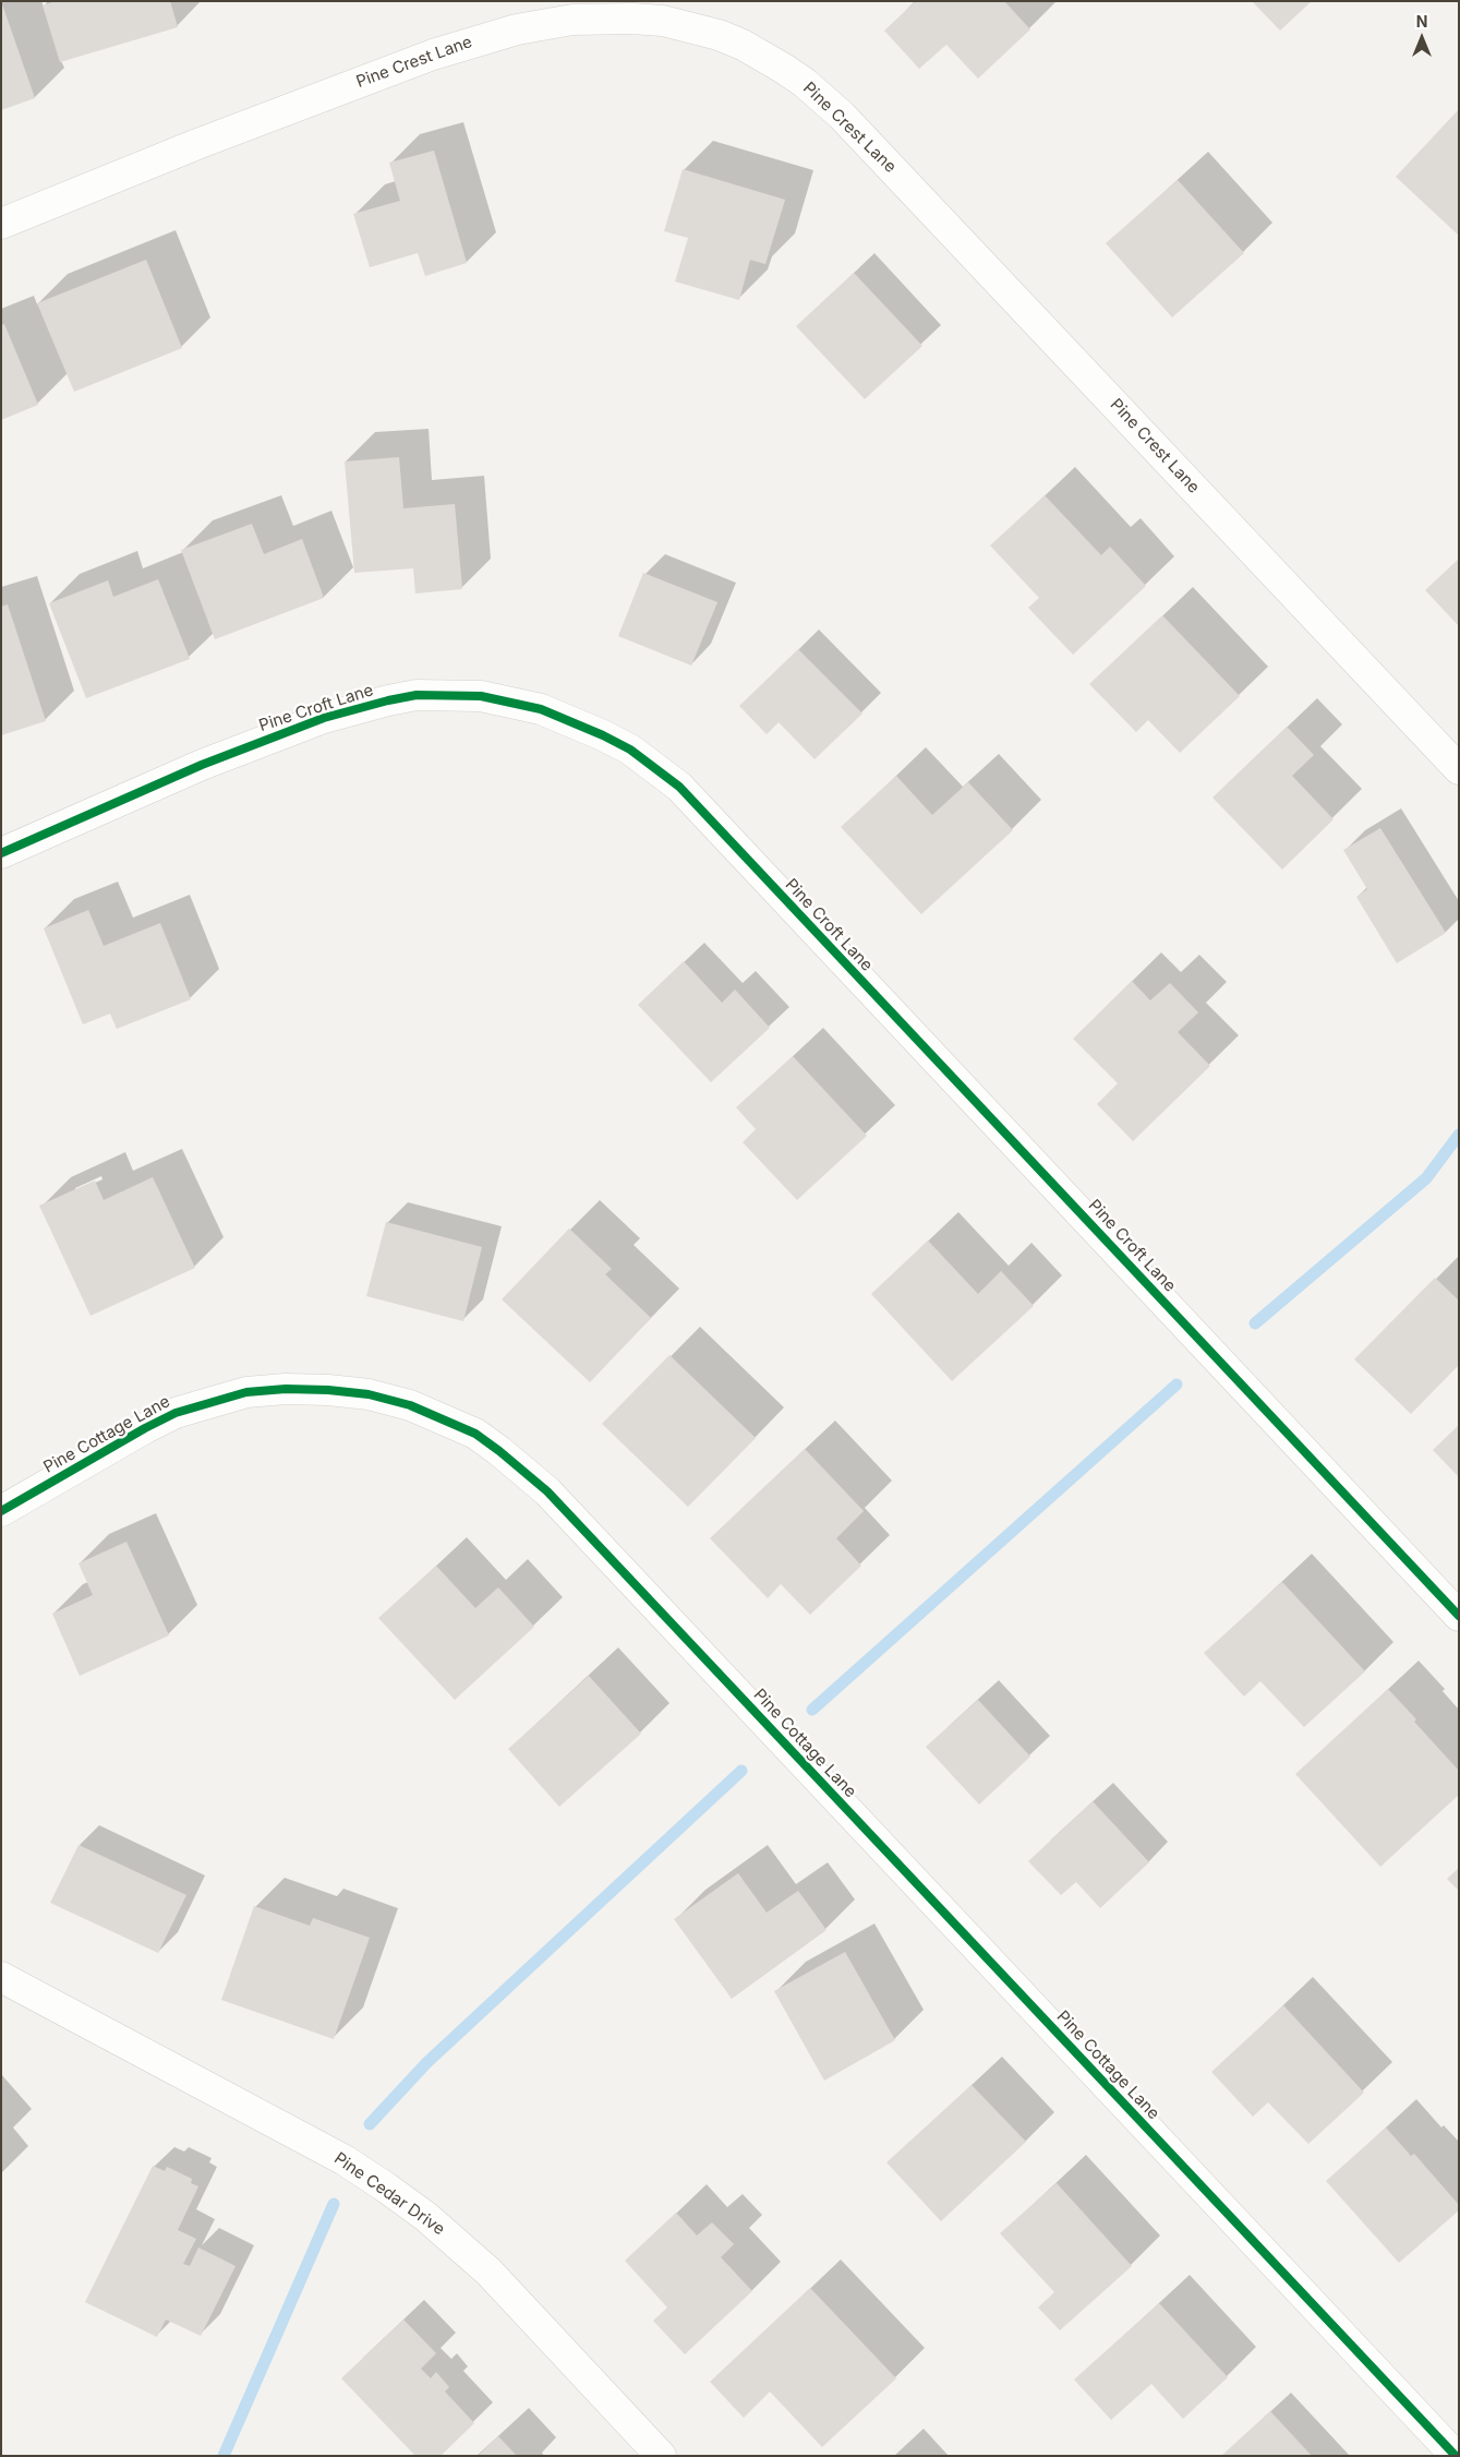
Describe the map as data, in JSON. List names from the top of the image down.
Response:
{
  "streets": {
    "street": [
      "Pine Crest Lane",
      "Pine Croft Lane",
      "Pine Cottage Lane",
      "Pine Cedar Drive"
    ]
  },
  "north": "top"
}
